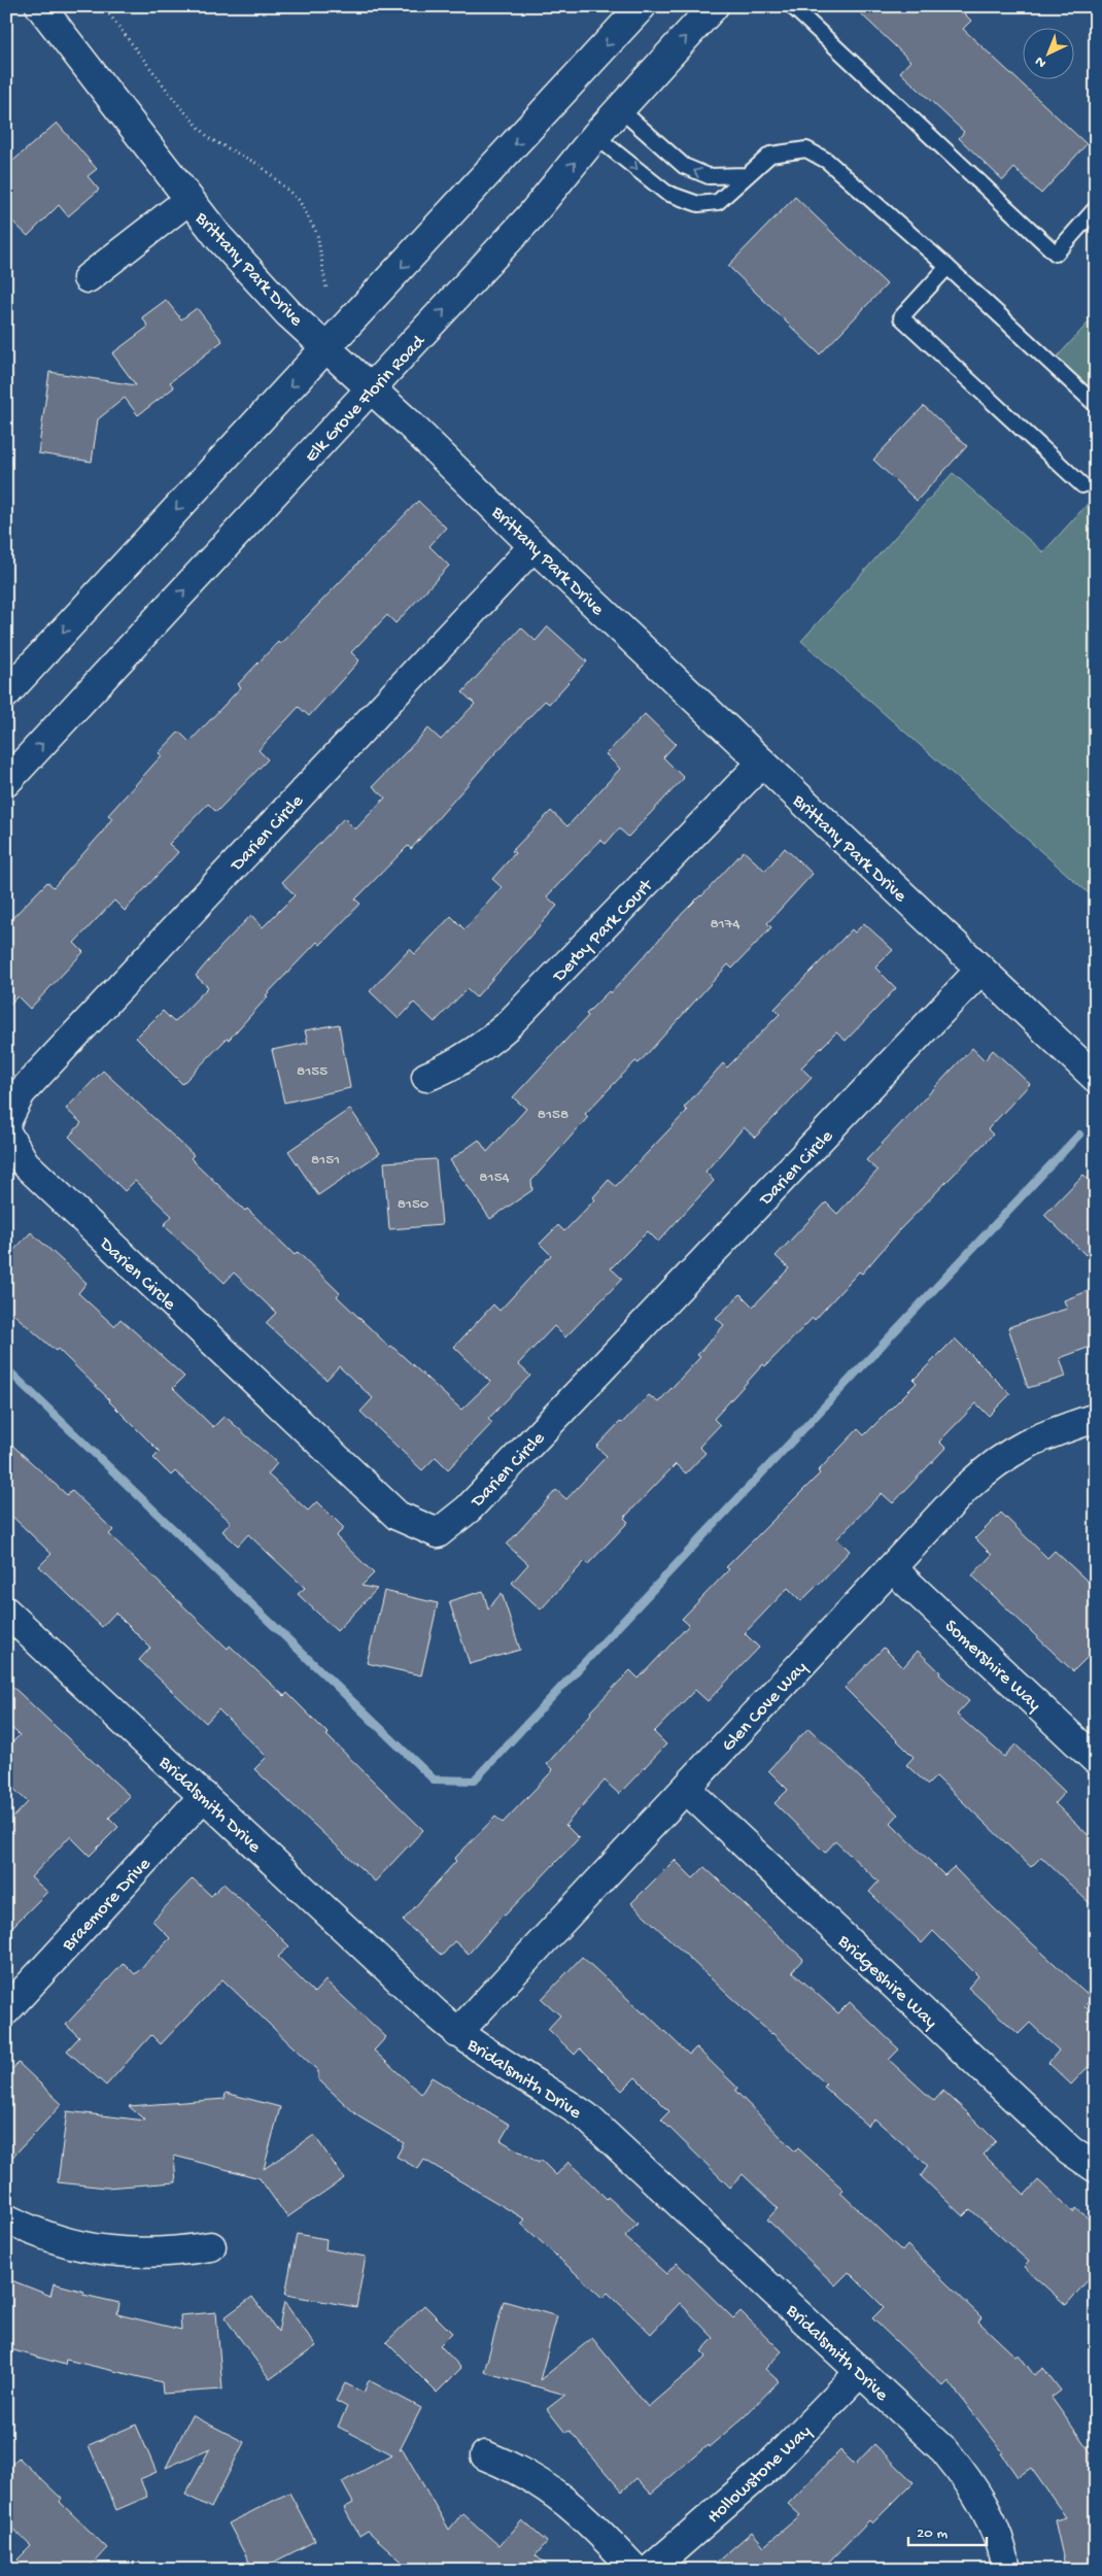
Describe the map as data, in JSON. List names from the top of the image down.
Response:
{
  "streets": {
    "street": [
      "Brittany Park Drive",
      "Elk Grove Florin Road",
      "Darien Circle",
      "Derby Park Court",
      "Somershire Way",
      "Glen Cove Way",
      "Bridalsmith Drive",
      "Braemore Drive",
      "Bridgeshire Way",
      "Hollowstone Way"
    ]
  },
  "crossings": [
    ["Brittany Park Drive", "Elk Grove Florin Road"],
    ["Brittany Park Drive", "Darien Circle"],
    ["Brittany Park Drive", "Derby Park Court"],
    ["Somershire Way", "Glen Cove Way"],
    ["Glen Cove Way", "Bridalsmith Drive"],
    ["Glen Cove Way", "Bridgeshire Way"],
    ["Bridalsmith Drive", "Braemore Drive"],
    ["Bridalsmith Drive", "Hollowstone Way"]
  ],
  "house_numbers": [
    "8174",
    "8155",
    "8158",
    "8151",
    "8154",
    "8150"
  ],
  "scale_bar": "20 m",
  "north": "bottom left"
}
